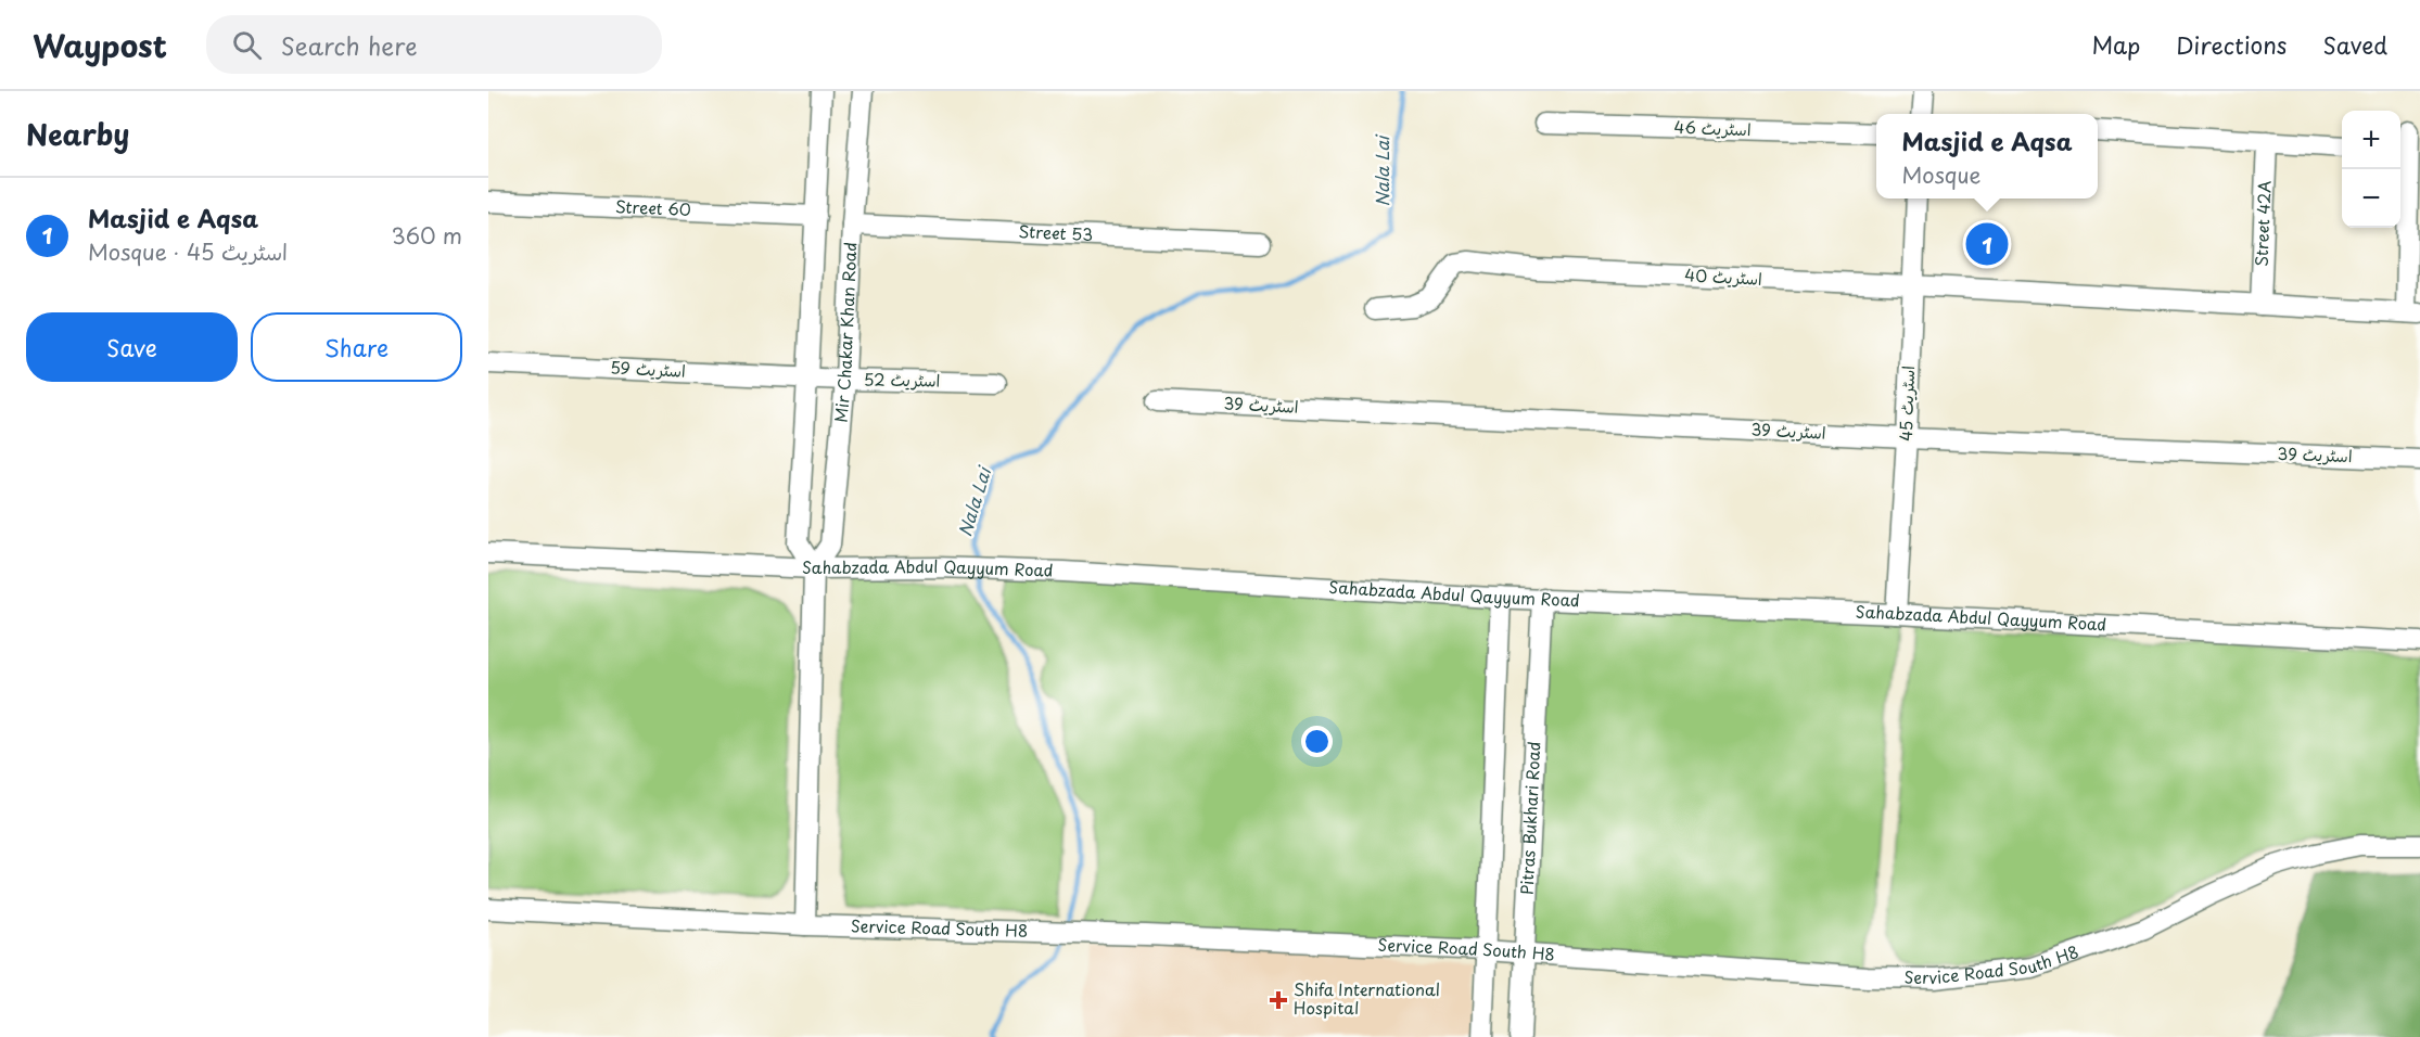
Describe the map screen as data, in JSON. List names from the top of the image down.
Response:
{
  "streets": {
    "street": [
      "اسٹریٹ 46",
      "Street 60",
      "Street 42A",
      "Street 53",
      "اسٹریٹ 40",
      "Mir Chakar Khan Road",
      "اسٹریٹ 59",
      "اسٹریٹ 52",
      "اسٹریٹ 45",
      "اسٹریٹ 39",
      "Sahabzada Abdul Qayyum Road",
      "Pitras Bukhari Road",
      "Service Road South H8"
    ]
  },
  "crossings": [
    ["Street 42A", "اسٹریٹ 40"],
    ["Street 53", "Mir Chakar Khan Road"],
    ["اسٹریٹ 40", "اسٹریٹ 45"],
    ["Mir Chakar Khan Road", "اسٹریٹ 52"],
    ["Mir Chakar Khan Road", "Sahabzada Abdul Qayyum Road"],
    ["Mir Chakar Khan Road", "Service Road South H8"],
    ["اسٹریٹ 59", "اسٹریٹ 52"],
    ["اسٹریٹ 45", "اسٹریٹ 39"],
    ["اسٹریٹ 45", "Sahabzada Abdul Qayyum Road"],
    ["Sahabzada Abdul Qayyum Road", "Pitras Bukhari Road"],
    ["Pitras Bukhari Road", "Service Road South H8"]
  ],
  "water": ["Nala Lai"],
  "places": {
    "health": ["Shifa International Hospital"]
  },
  "page": {
    "header": "Waypost",
    "search": "Search here",
    "nav": ["Map", "Directions", "Saved"],
    "heading": "Nearby",
    "map_buttons": ["+", "−"],
    "popup": ["Masjid e Aqsa", "Mosque"],
    "list": [
      {
        "mark": "1",
        "name": "Masjid e Aqsa",
        "note": "Mosque · اسٹریٹ 45",
        "value": "360 m"
      }
    ],
    "pins": "1",
    "buttons": ["Save", "Share"]
  }
}
